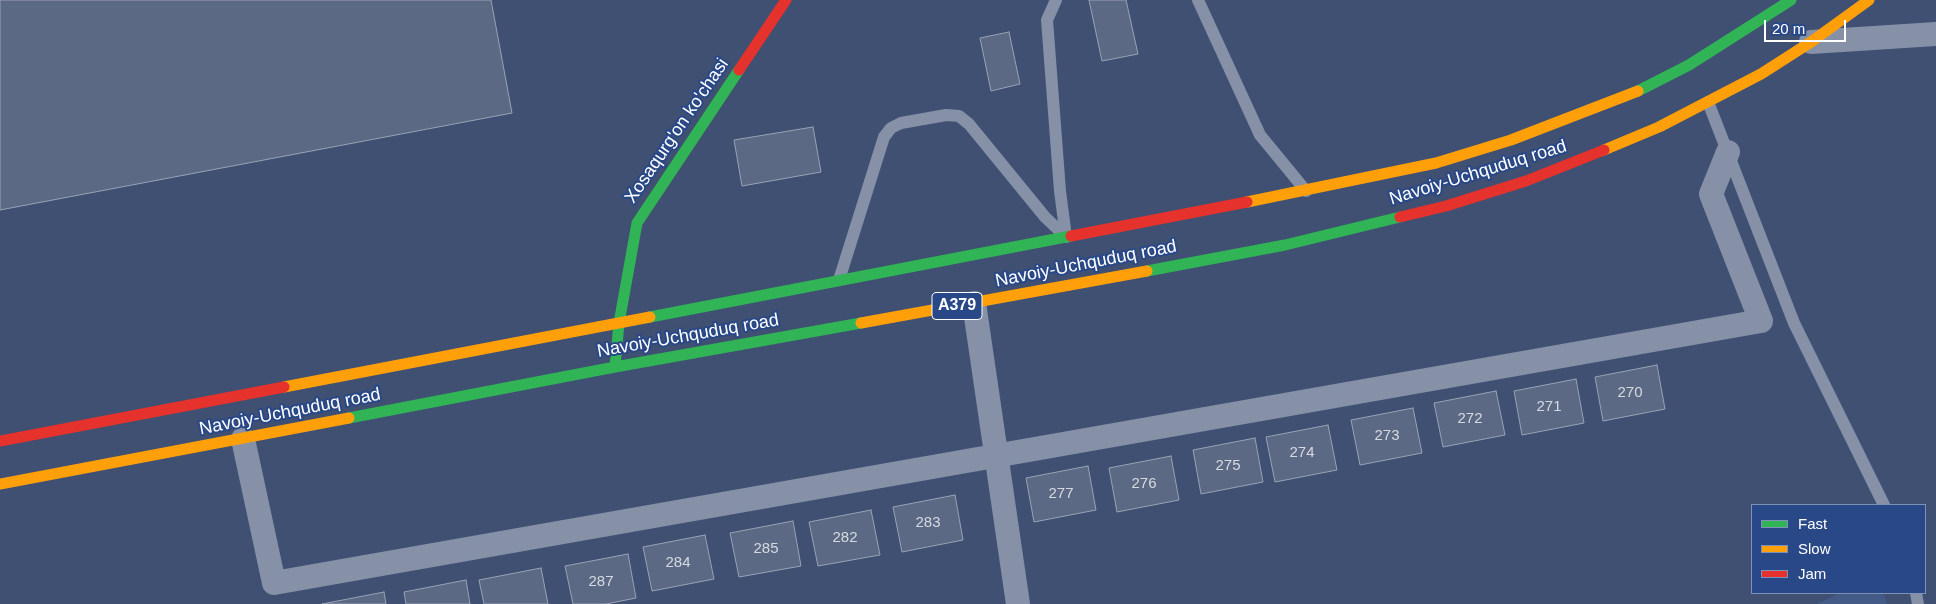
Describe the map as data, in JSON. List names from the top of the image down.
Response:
{
  "streets": {
    "main road": ["Xosaqurg'on ko'chasi", "Navoiy-Uchquduq road", "A379"]
  },
  "crossings": [
    ["Xosaqurg'on ko'chasi", "Navoiy-Uchquduq road"]
  ],
  "house_numbers": [
    "270",
    "271",
    "272",
    "273",
    "274",
    "275",
    "276",
    "277",
    "283",
    "282",
    "285",
    "284",
    "287"
  ],
  "legend": ["Fast", "Slow", "Jam"],
  "scale_bar": "20 m"
}
